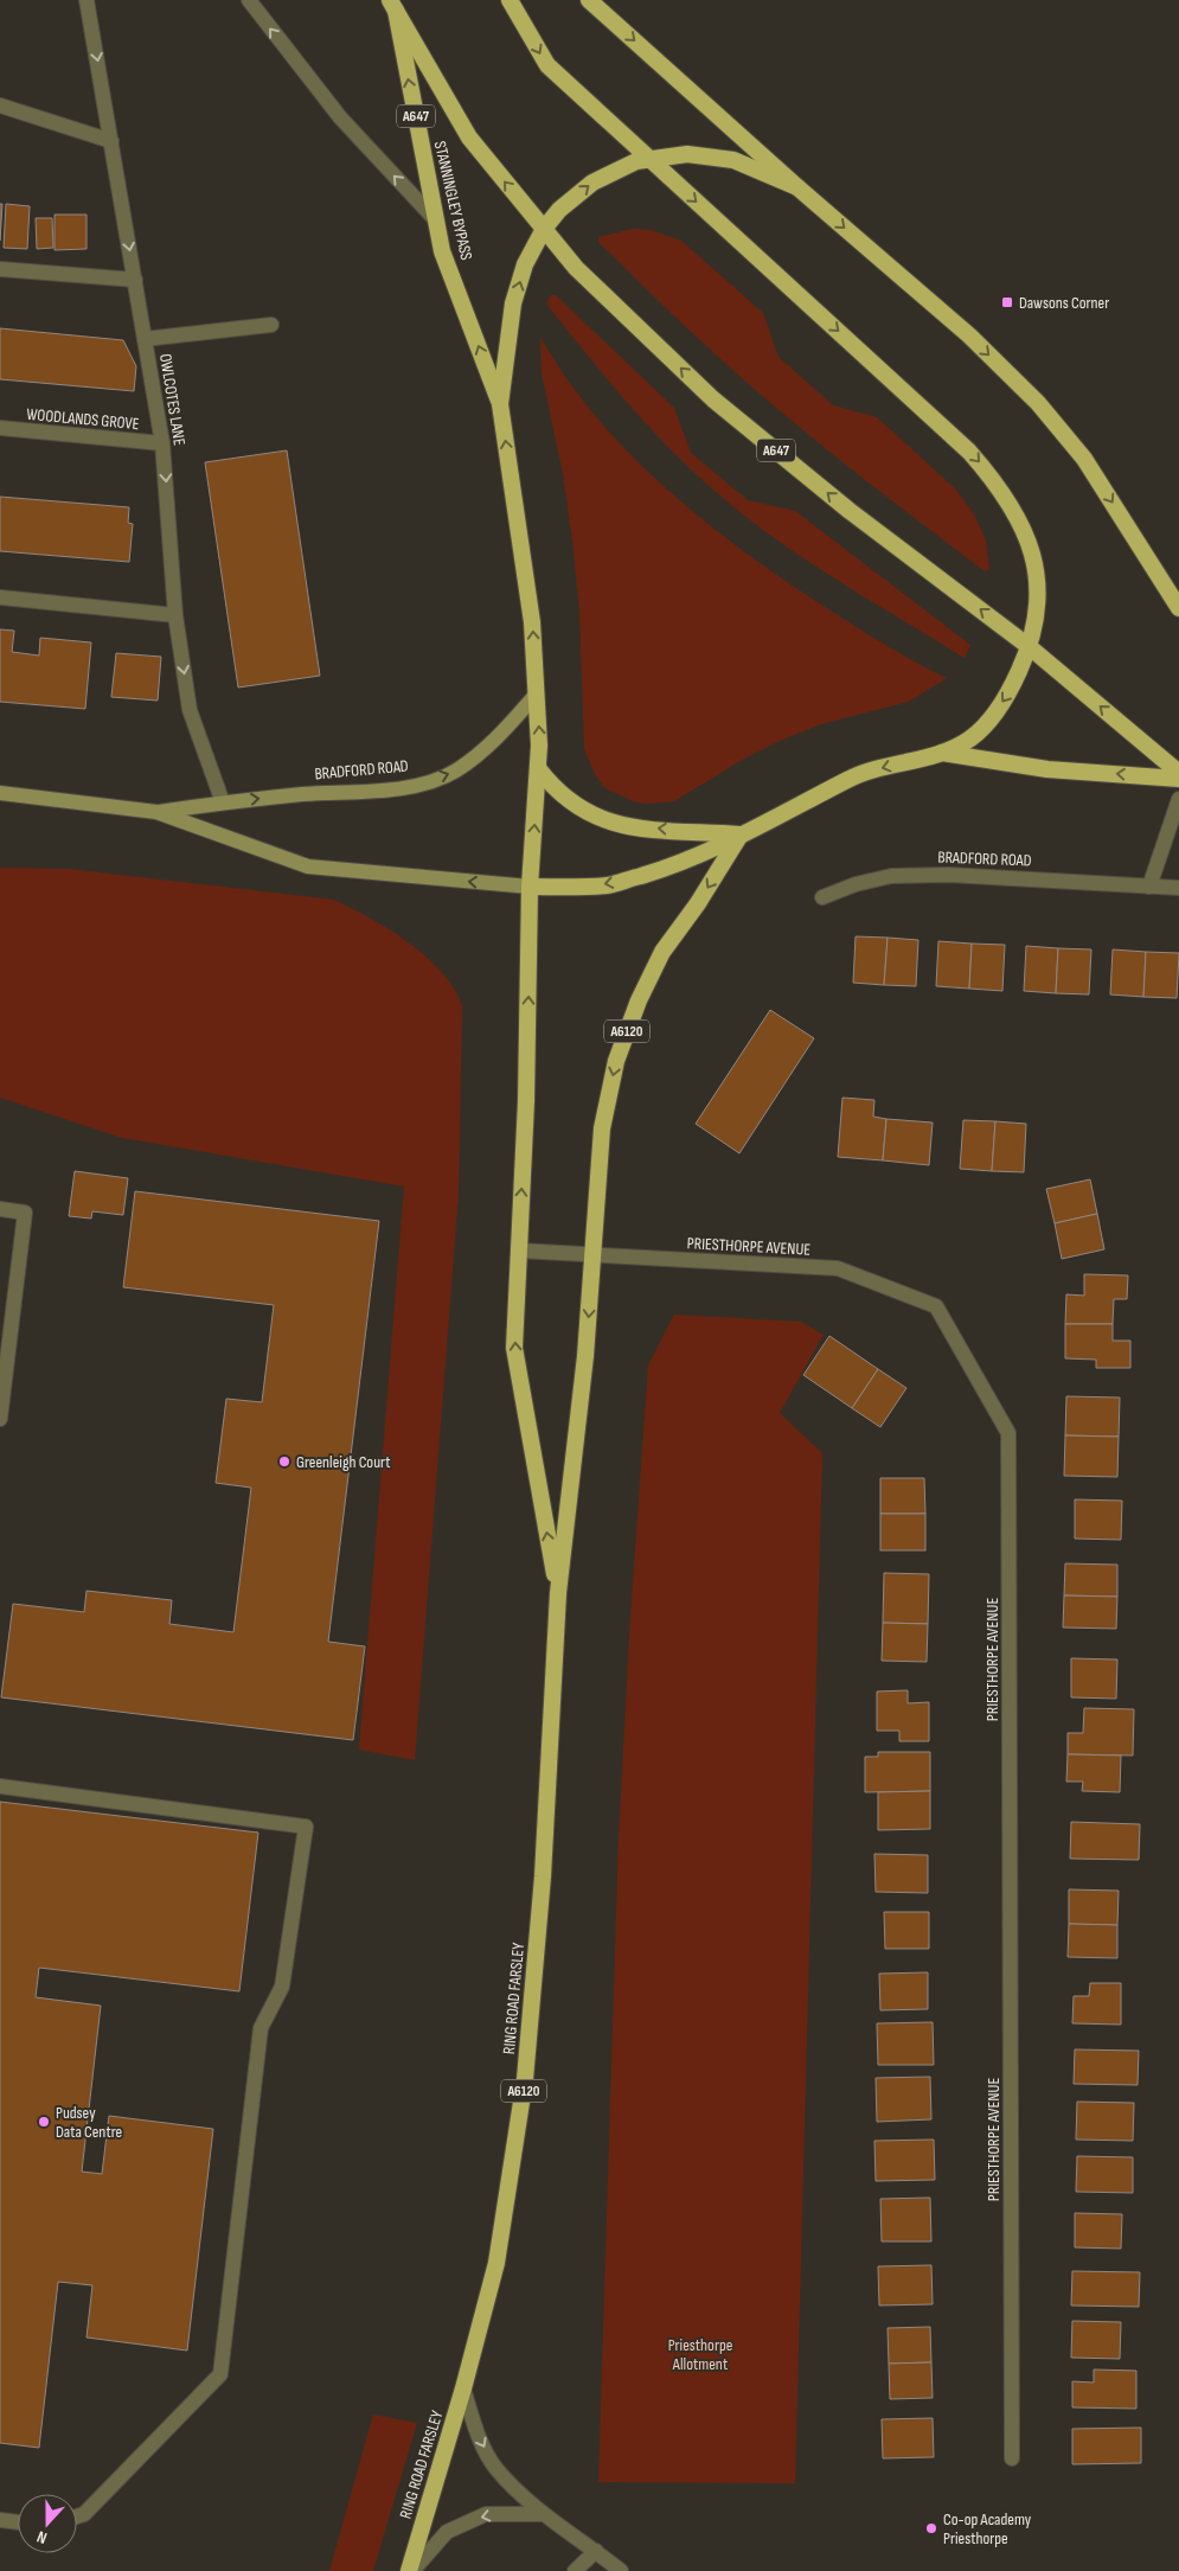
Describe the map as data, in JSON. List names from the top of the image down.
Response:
{
  "streets": {
    "highway": [
      "A647",
      "STANNINGLEY BYPASS",
      "A6120",
      "RING ROAD FARSLEY"
    ],
    "main road": ["BRADFORD ROAD"],
    "street": ["OWLCOTES LANE", "WOODLANDS GROVE", "PRIESTHORPE AVENUE"]
  },
  "crossings": [
    ["A647", "STANNINGLEY BYPASS"],
    ["OWLCOTES LANE", "WOODLANDS GROVE"],
    ["OWLCOTES LANE", "BRADFORD ROAD"],
    ["BRADFORD ROAD", "A6120"],
    ["A6120", "PRIESTHORPE AVENUE"],
    ["A6120", "RING ROAD FARSLEY"]
  ],
  "one_way": ["OWLCOTES LANE"],
  "parks": ["Priesthorpe Allotment"],
  "places": {
    "transit": ["Dawsons Corner"],
    "other": ["Greenleigh Court", "Pudsey Data Centre", "Co-op Academy Priesthorpe"]
  },
  "north": "bottom"
}
